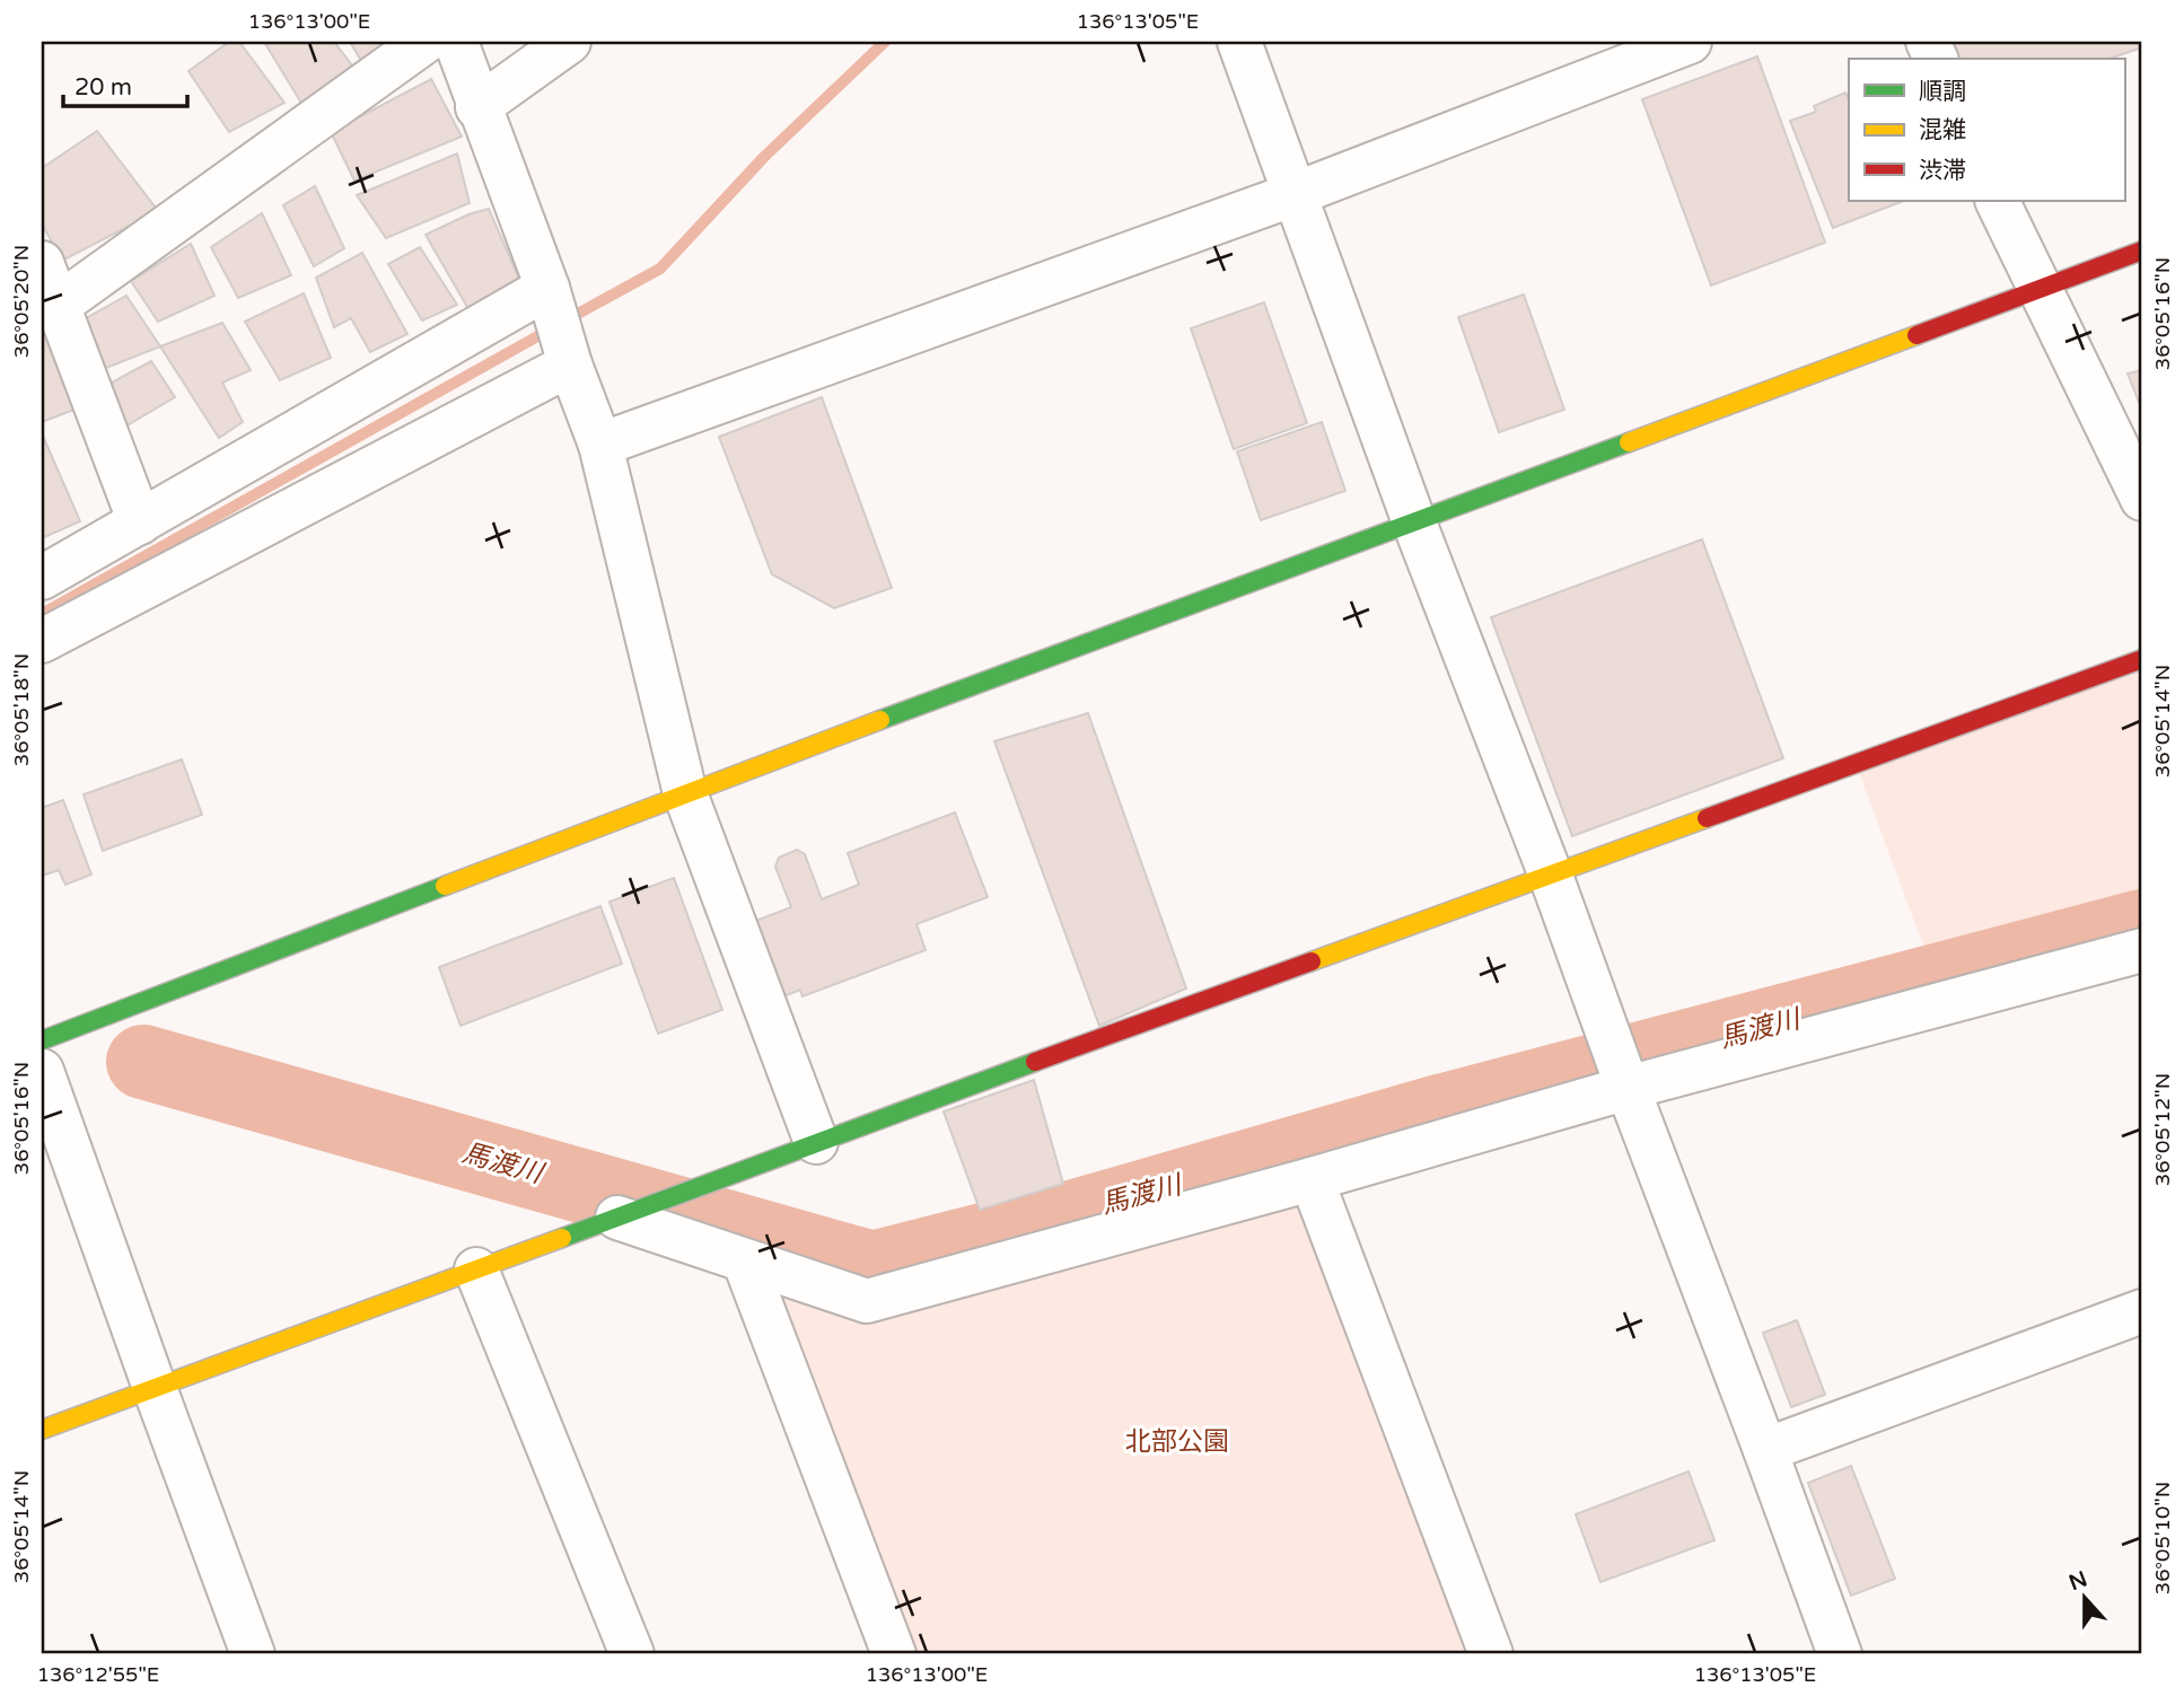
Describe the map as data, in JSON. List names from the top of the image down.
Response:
{
  "water": ["馬渡川"],
  "parks": ["北部公園"],
  "legend": ["順調", "混雑", "渋滞"],
  "scale_bar": "20 m",
  "north": "top",
  "coordinates": [
    "136°13'00\"E",
    "136°13'05\"E",
    "36°05'20\"N",
    "36°05'16\"N",
    "36°05'18\"N",
    "36°05'14\"N",
    "36°05'12\"N",
    "36°05'10\"N",
    "136°12'55\"E"
  ]
}
